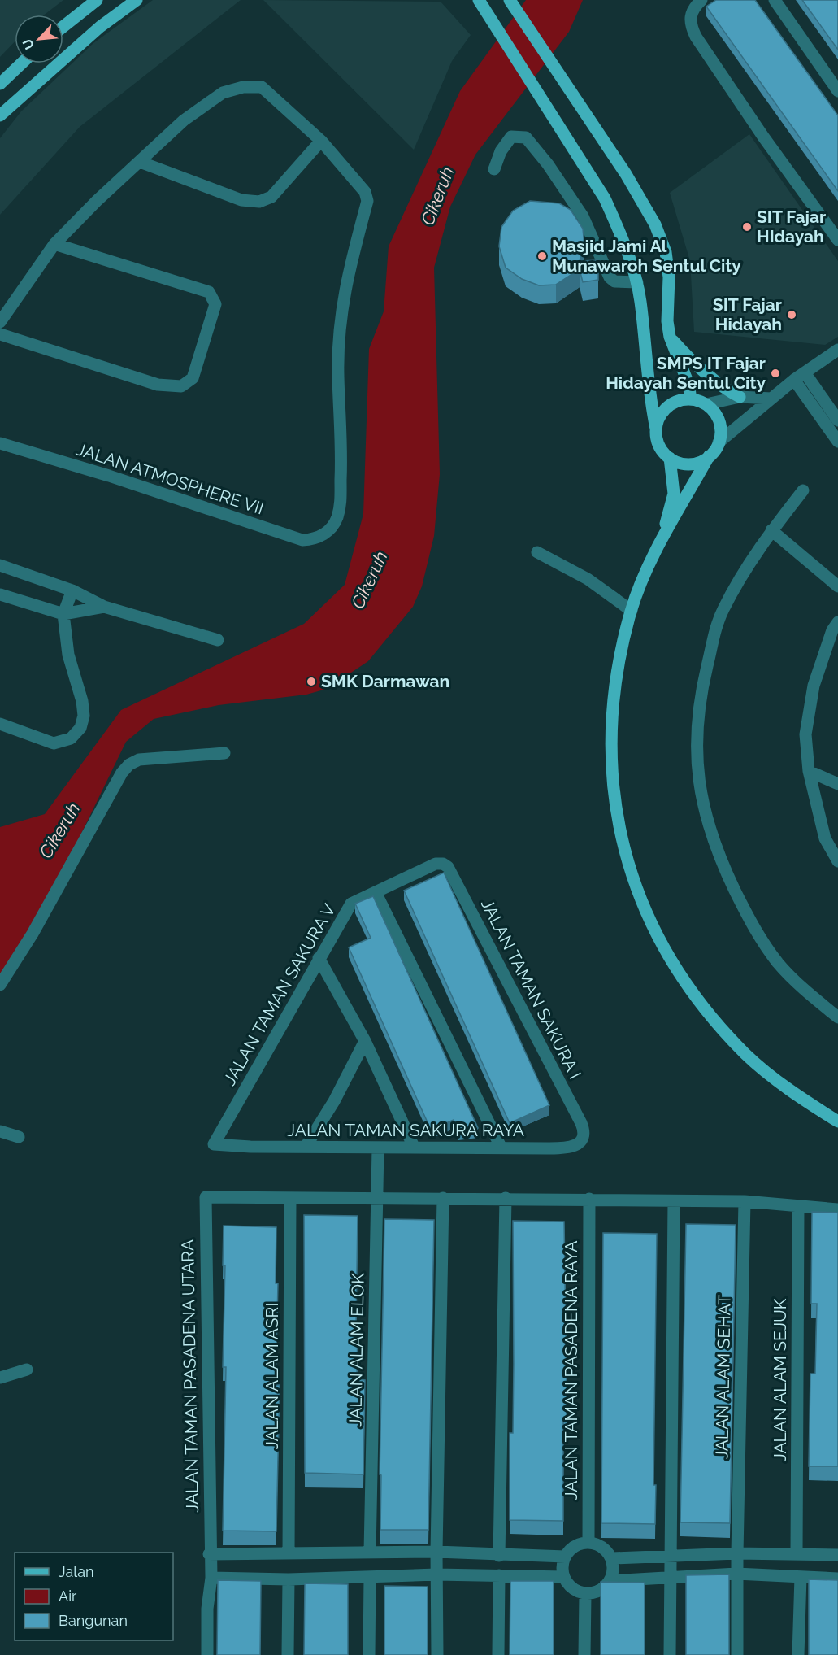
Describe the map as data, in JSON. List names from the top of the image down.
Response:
{
  "streets": {
    "street": [
      "JALAN ATMOSPHERE VII",
      "JALAN TAMAN SAKURA I",
      "JALAN TAMAN SAKURA V",
      "JALAN TAMAN SAKURA RAYA",
      "JALAN ALAM ELOK",
      "JALAN TAMAN PASADENA RAYA",
      "JALAN TAMAN PASADENA UTARA",
      "JALAN ALAM ASRI",
      "JALAN ALAM SEHAT",
      "JALAN ALAM SEJUK"
    ]
  },
  "crossings": [
    ["JALAN TAMAN SAKURA I", "JALAN TAMAN SAKURA V"],
    ["JALAN TAMAN SAKURA I", "JALAN TAMAN SAKURA RAYA"],
    ["JALAN TAMAN SAKURA V", "JALAN TAMAN SAKURA RAYA"],
    ["JALAN TAMAN SAKURA RAYA", "JALAN ALAM ELOK"],
    ["JALAN TAMAN PASADENA UTARA", "JALAN ALAM ASRI"]
  ],
  "water": ["Cikeruh"],
  "places": [
    "SIT Fajar HIdayah",
    "Masjid Jami Al Munawaroh Sentul City",
    "SIT Fajar Hidayah",
    "SMPS IT Fajar Hidayah Sentul City",
    "SMK Darmawan"
  ],
  "legend": ["Jalan", "Air", "Bangunan"],
  "north": "bottom left"
}
